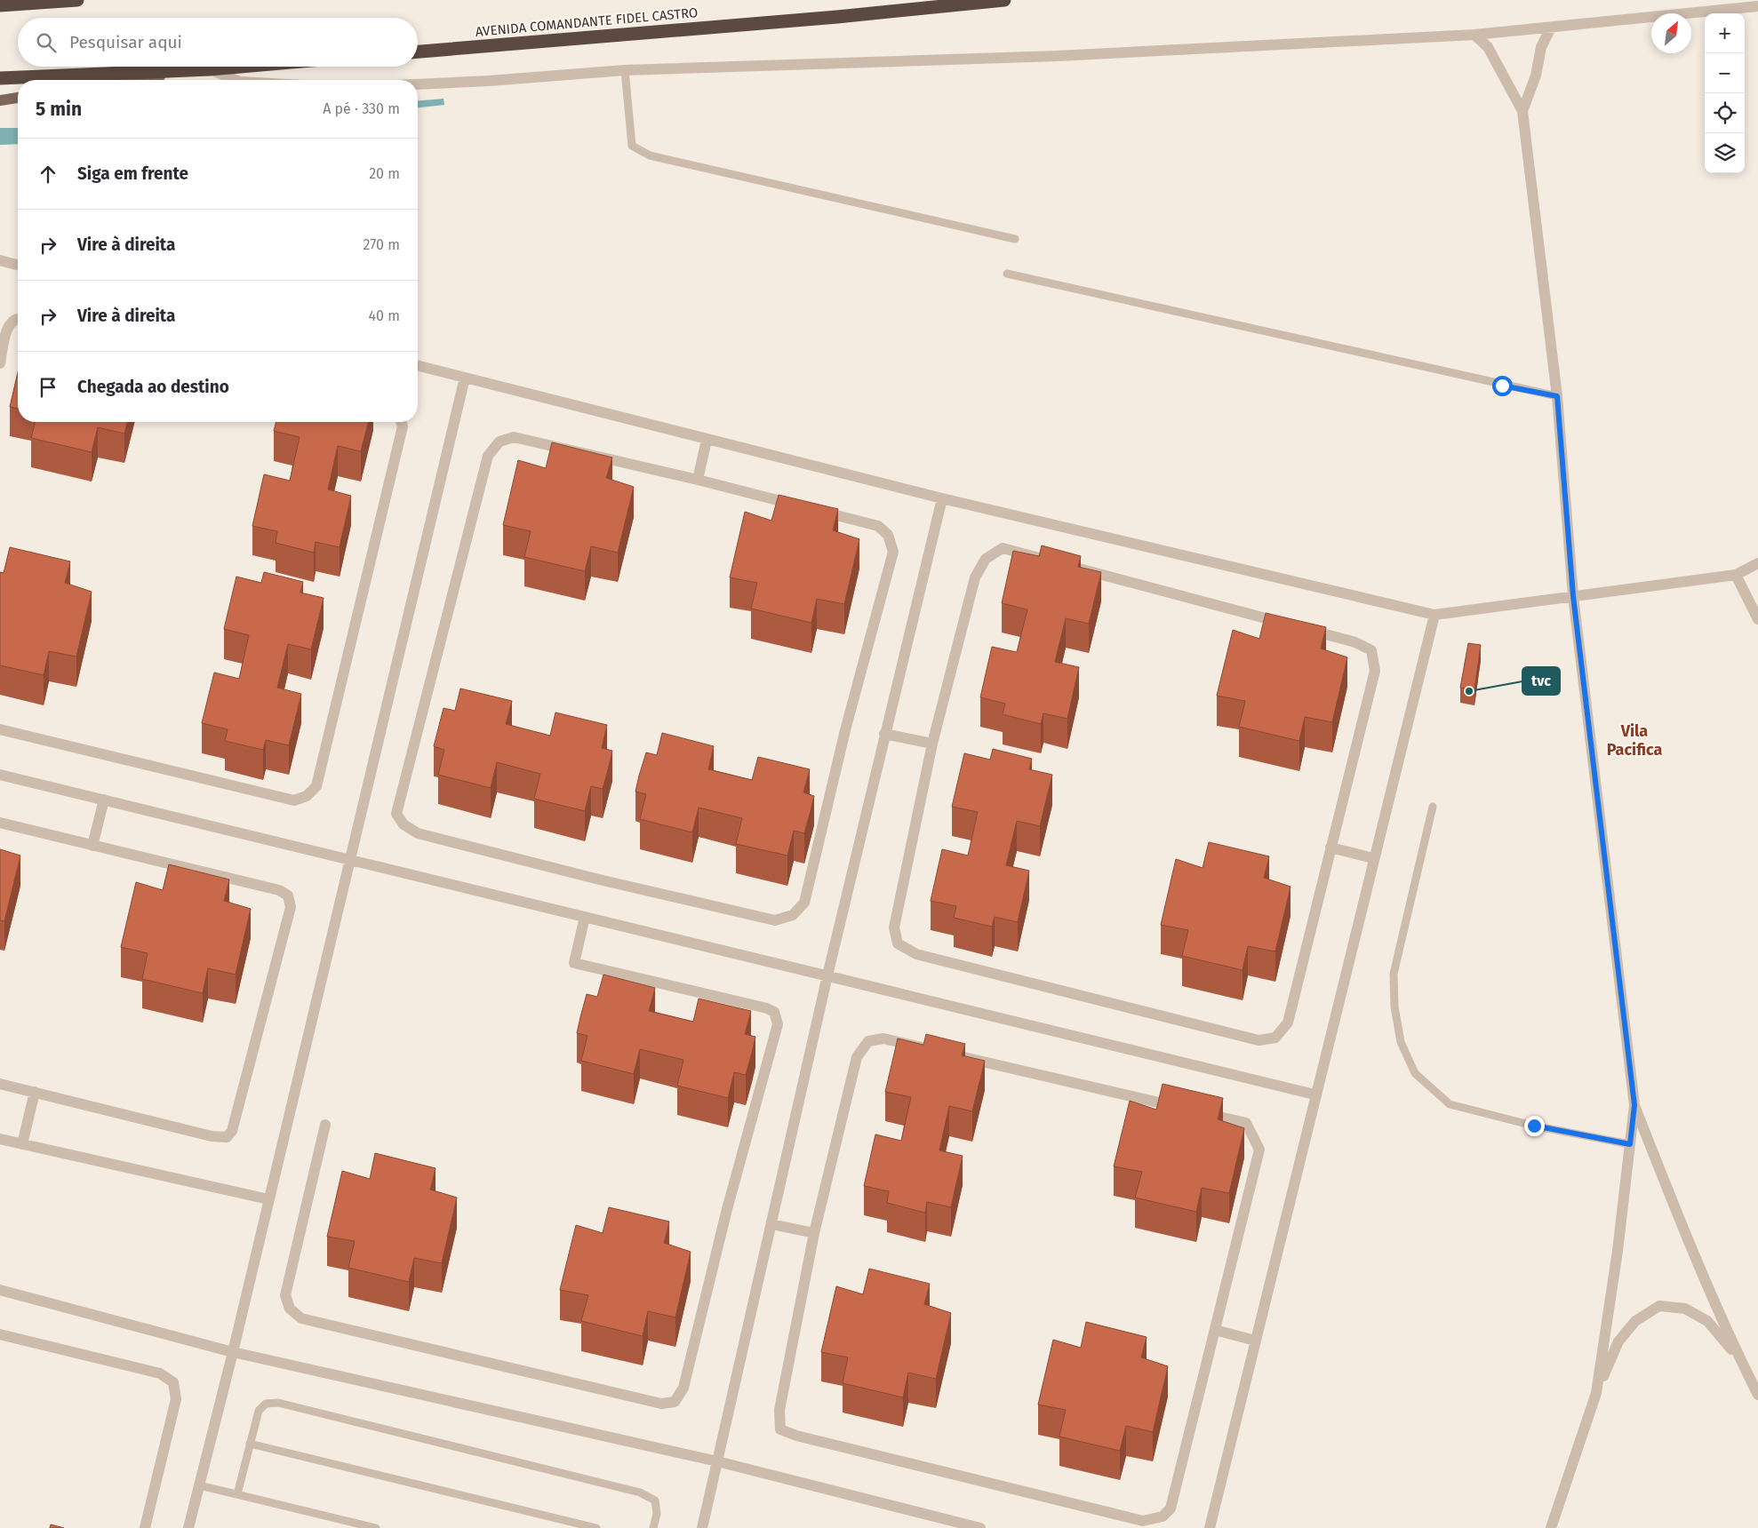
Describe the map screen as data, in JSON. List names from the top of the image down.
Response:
{
  "streets": {
    "highway": ["AVENIDA COMANDANTE FIDEL CASTRO"]
  },
  "districts": ["Vila Pacifica"],
  "places": ["tvc"],
  "north": "top right",
  "page": {
    "map_buttons": ["+", "−"],
    "search": "Pesquisar aqui",
    "heading": ["5 min", "A pé · 330 m"],
    "list": [
      ["Siga em frente", "20 m"],
      ["Vire à direita", "270 m"],
      ["Vire à direita", "40 m"],
      "Chegada ao destino"
    ]
  }
}
